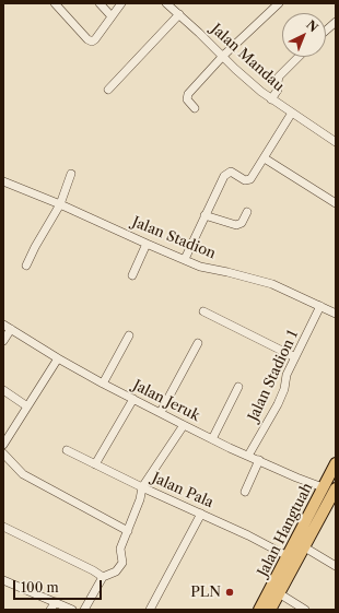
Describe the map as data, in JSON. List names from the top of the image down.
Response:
{
  "streets": {
    "highway": ["Jalan Hangtuah"],
    "street": [
      "Jalan Mandau",
      "Jalan Stadion",
      "Jalan Stadion 1",
      "Jalan Jeruk",
      "Jalan Pala"
    ]
  },
  "crossings": [
    ["Jalan Stadion", "Jalan Stadion 1"],
    ["Jalan Stadion 1", "Jalan Jeruk"],
    ["Jalan Jeruk", "Jalan Hangtuah"],
    ["Jalan Pala", "Jalan Hangtuah"]
  ],
  "places": ["PLN"],
  "scale_bar": "100 m",
  "north": "top right"
}
